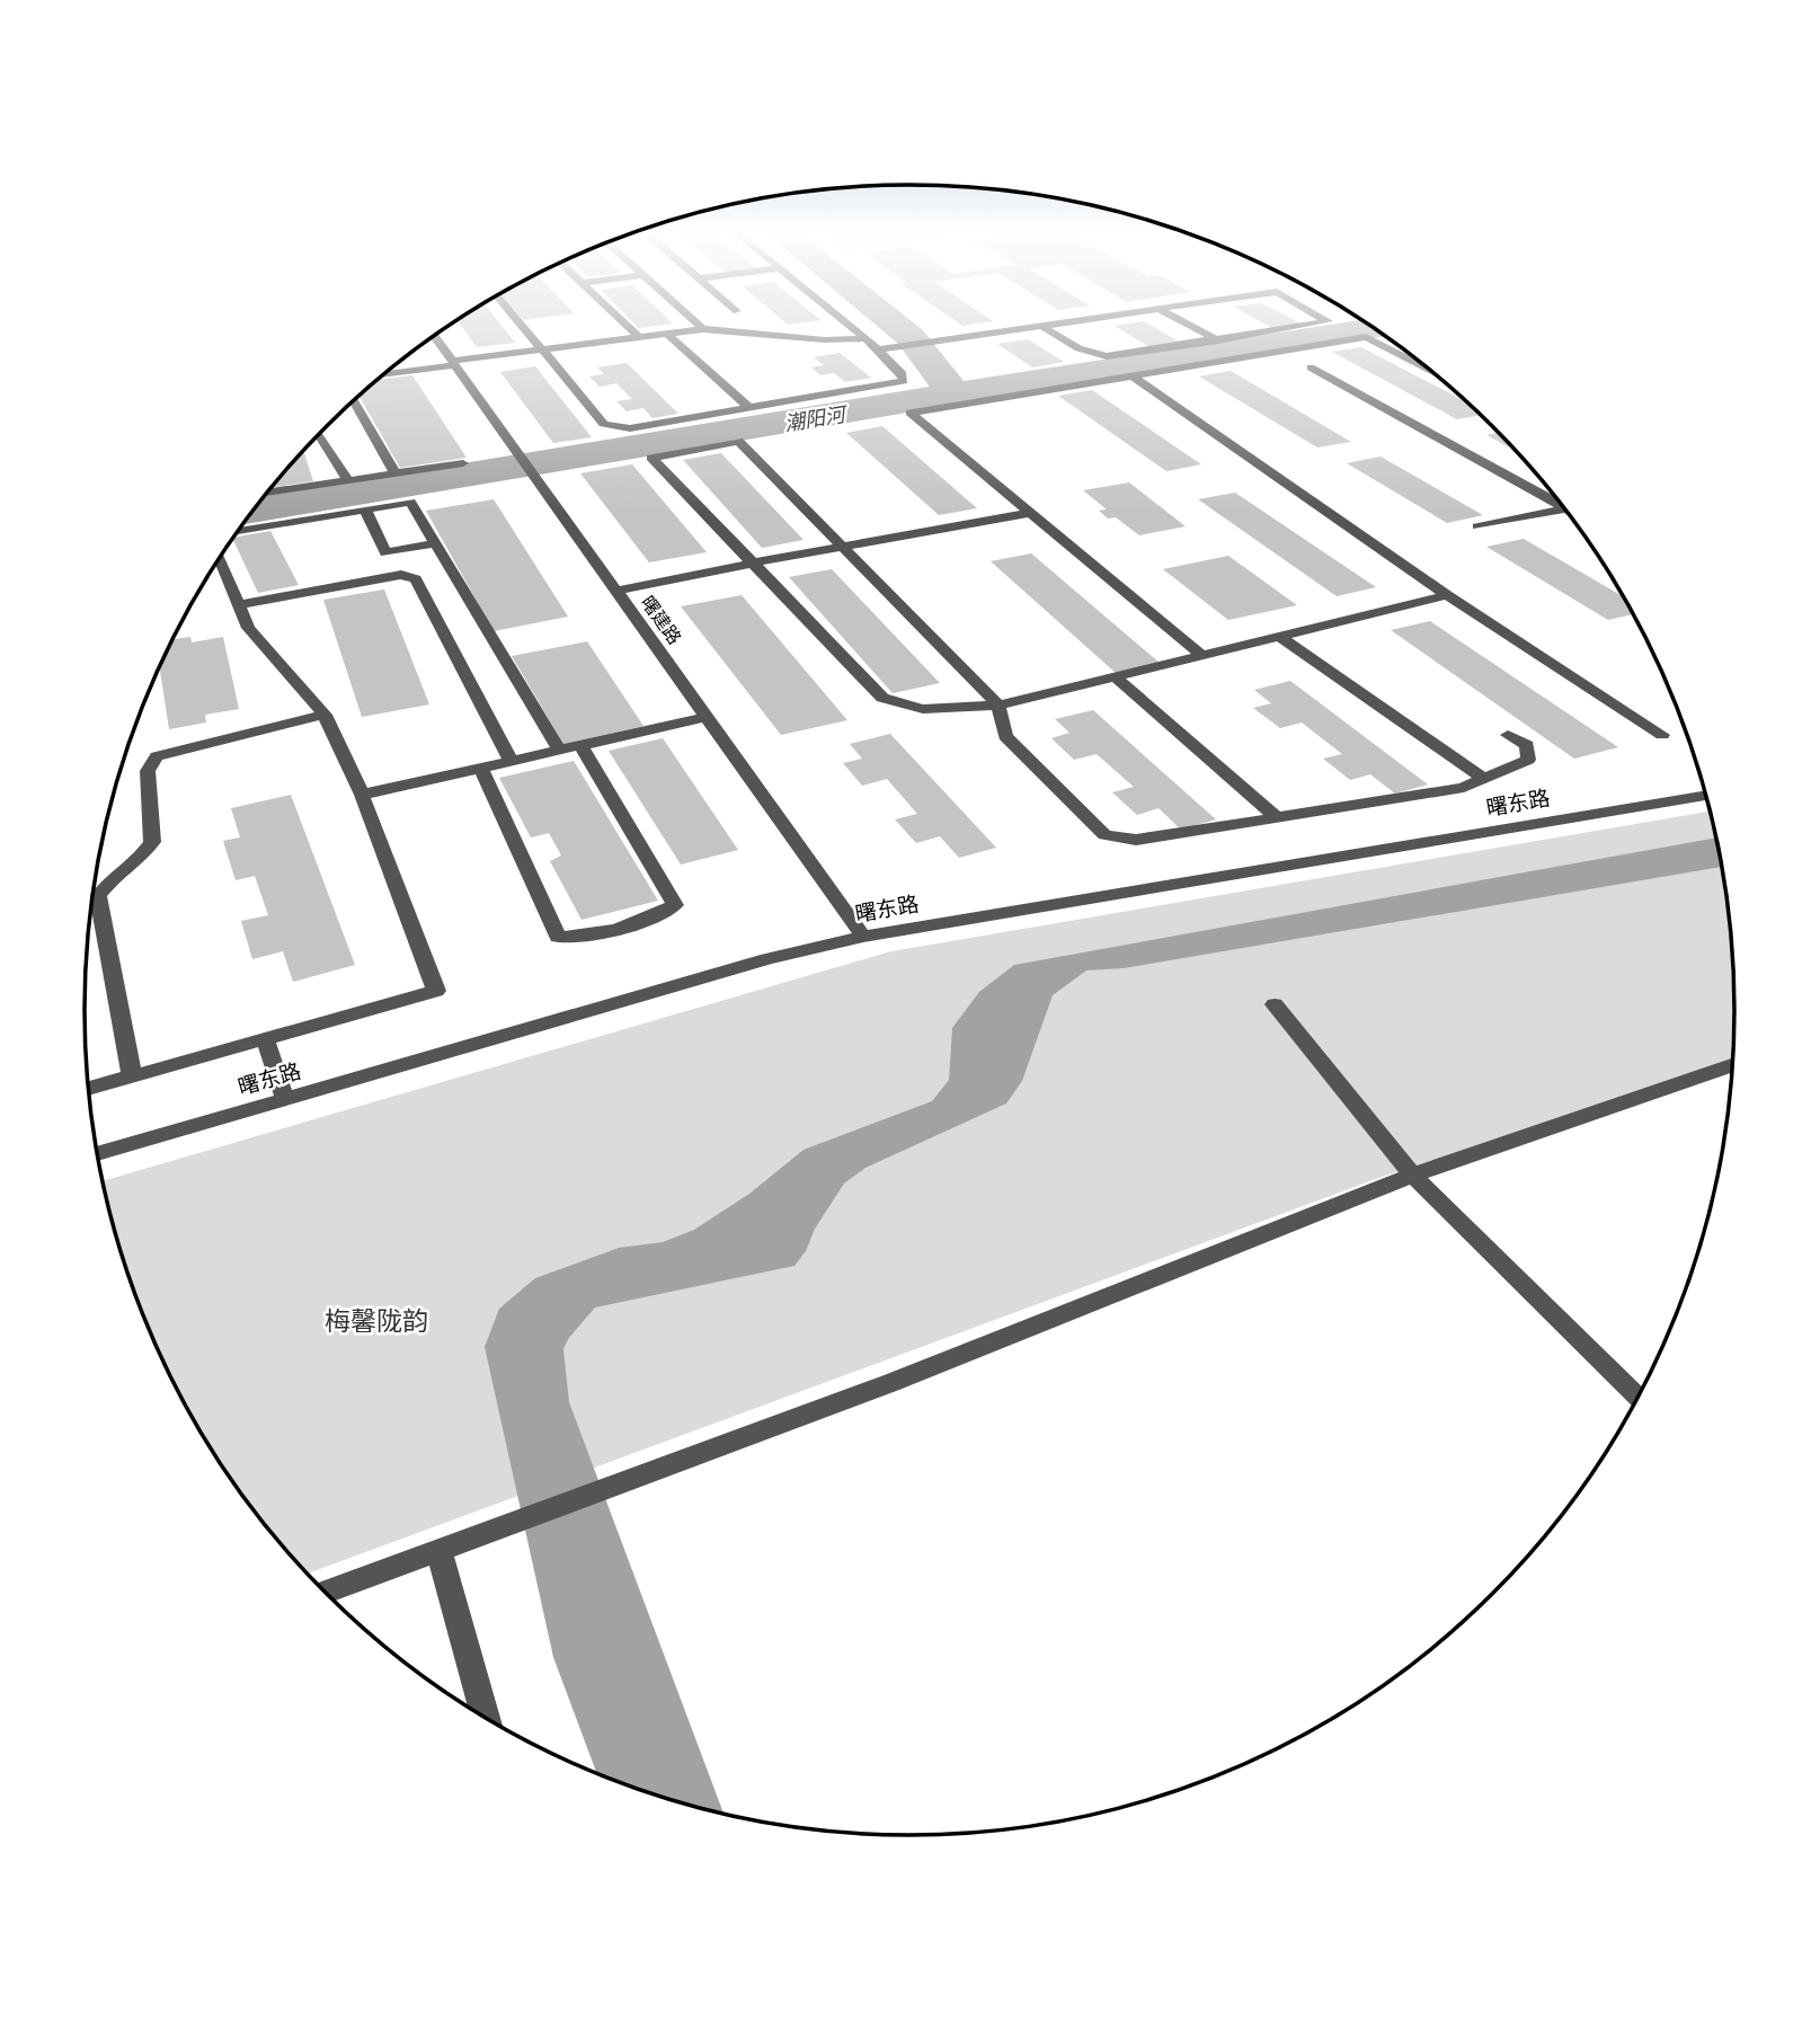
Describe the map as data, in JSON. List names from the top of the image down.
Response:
{
  "streets": {
    "street": ["曙建路", "曙东路"]
  },
  "crossings": [
    ["曙建路", "曙东路"]
  ],
  "water": ["潮阳河"],
  "parks": ["梅馨陇韵"]
}
